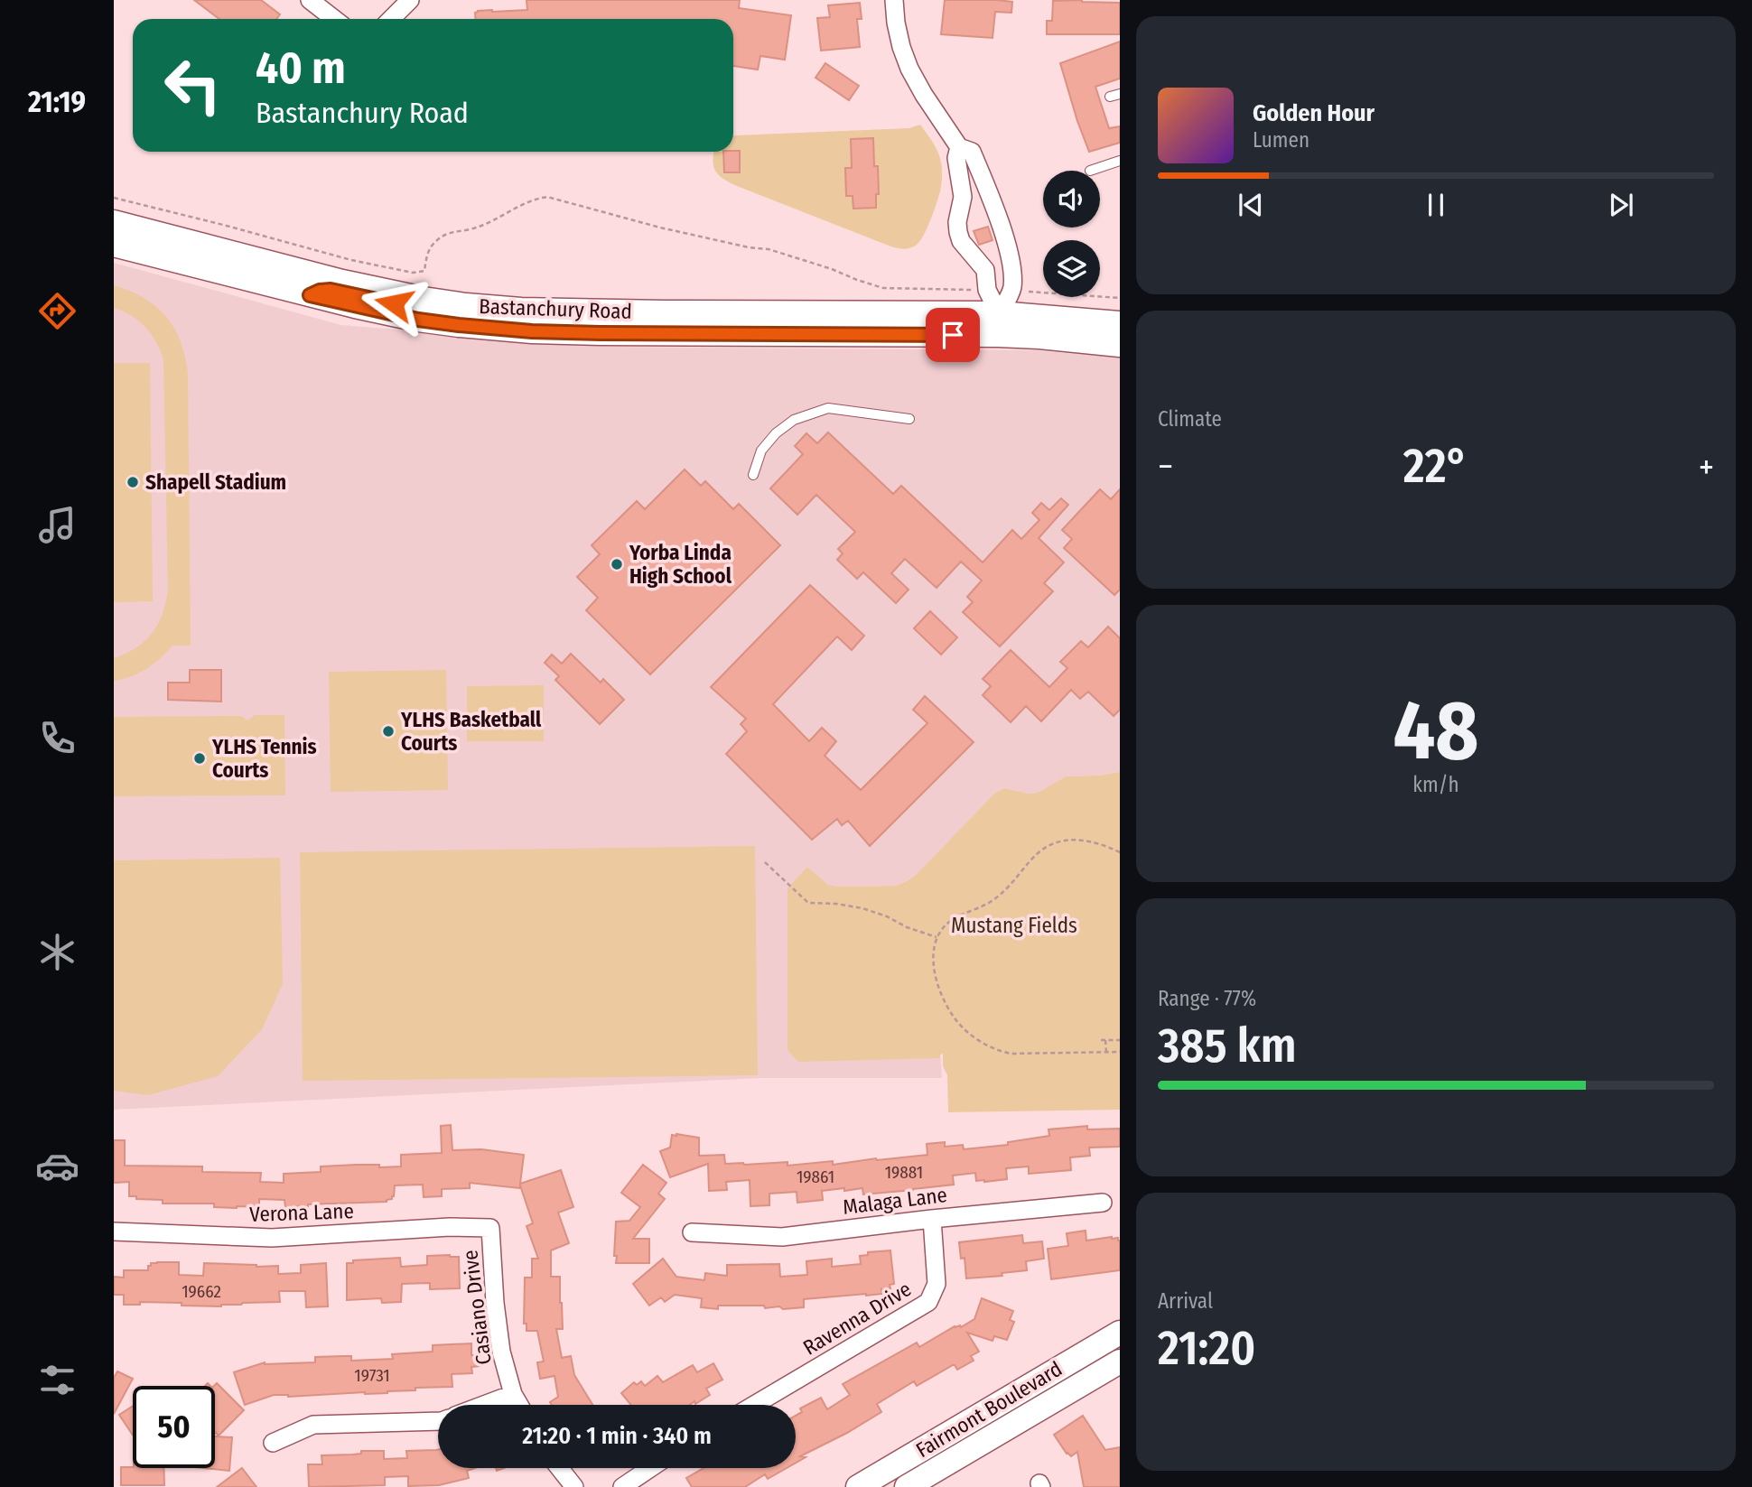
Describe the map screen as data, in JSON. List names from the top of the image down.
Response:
{
  "streets": {
    "main road": ["Bastanchury Road", "Fairmont Boulevard"],
    "street": [
      "Malaga Lane",
      "Verona Lane",
      "Casiano Drive",
      "Ravenna Drive"
    ]
  },
  "crossings": [
    ["Malaga Lane", "Ravenna Drive"],
    ["Verona Lane", "Casiano Drive"]
  ],
  "parks": ["Mustang Fields"],
  "places": [
    "Shapell Stadium",
    "Yorba Linda High School",
    "YLHS Basketball Courts",
    "YLHS Tennis Courts"
  ],
  "house_numbers": [
    "19881",
    "19861",
    "19662",
    "19731"
  ],
  "page": {
    "tabs": "21:19",
    "turn": ["40 m", "Bastanchury Road"],
    "song": ["Golden Hour", "Lumen"],
    "tile": [
      "Climate",
      ["48", "km/h"],
      ["Range · 77%", "385 km"],
      ["Arrival", "21:20"]
    ],
    "heat": ["−", "22°", "+"],
    "limit": "50",
    "trip": "21:20 · 1 min · 340 m"
  }
}
